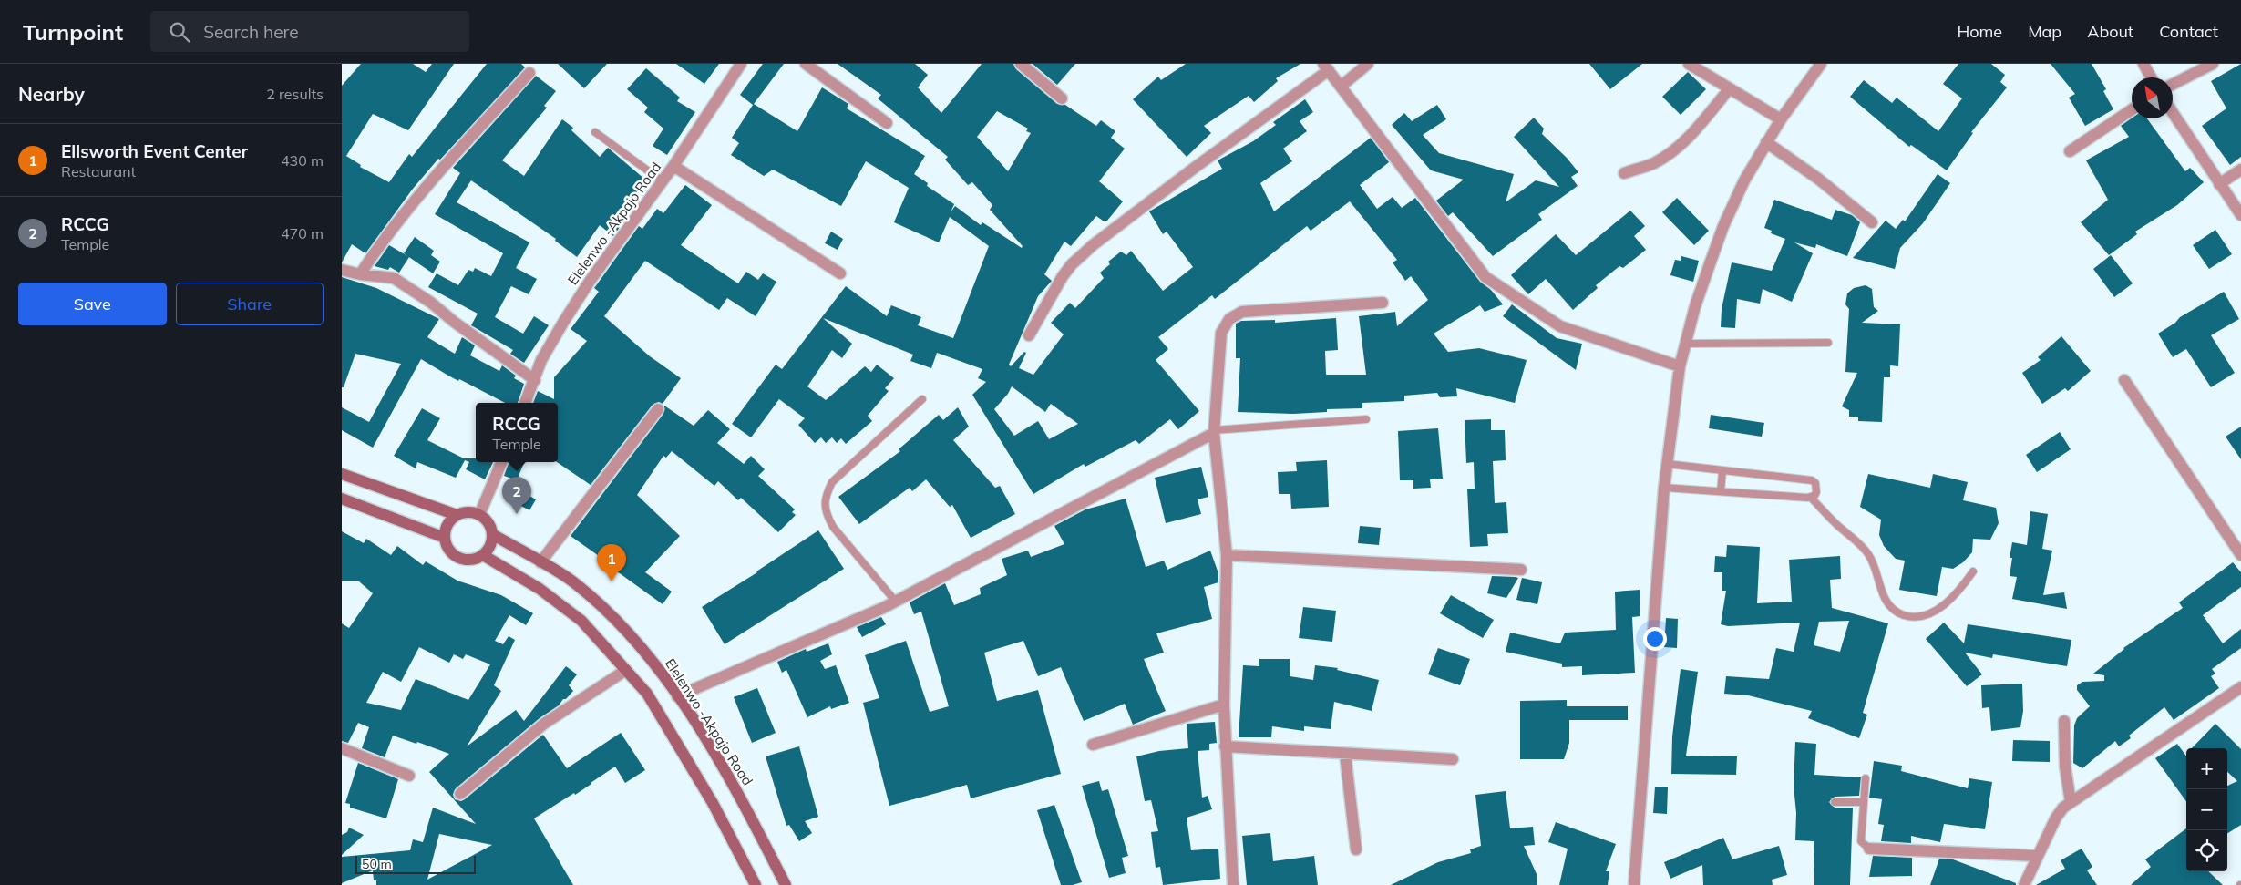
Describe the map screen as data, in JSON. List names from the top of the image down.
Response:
{
  "streets": {
    "main road": ["Elelenwo -Akpajo Road"]
  },
  "scale_bar": "50 m",
  "north": "top left",
  "page": {
    "header": "Turnpoint",
    "search": "Search here",
    "nav": [
      "Home",
      "Map",
      "About",
      "Contact"
    ],
    "heading": ["Nearby", "2 results"],
    "list": [
      {
        "mark": "1",
        "name": "Ellsworth Event Center",
        "note": "Restaurant",
        "value": "430 m"
      },
      {
        "mark": "2",
        "name": "RCCG",
        "note": "Temple",
        "value": "470 m"
      }
    ],
    "buttons": ["Save", "Share"],
    "popup": ["RCCG", "Temple"],
    "pins": ["2", "1"],
    "map_buttons": ["+", "−"],
    "scale": "50 m"
  }
}
